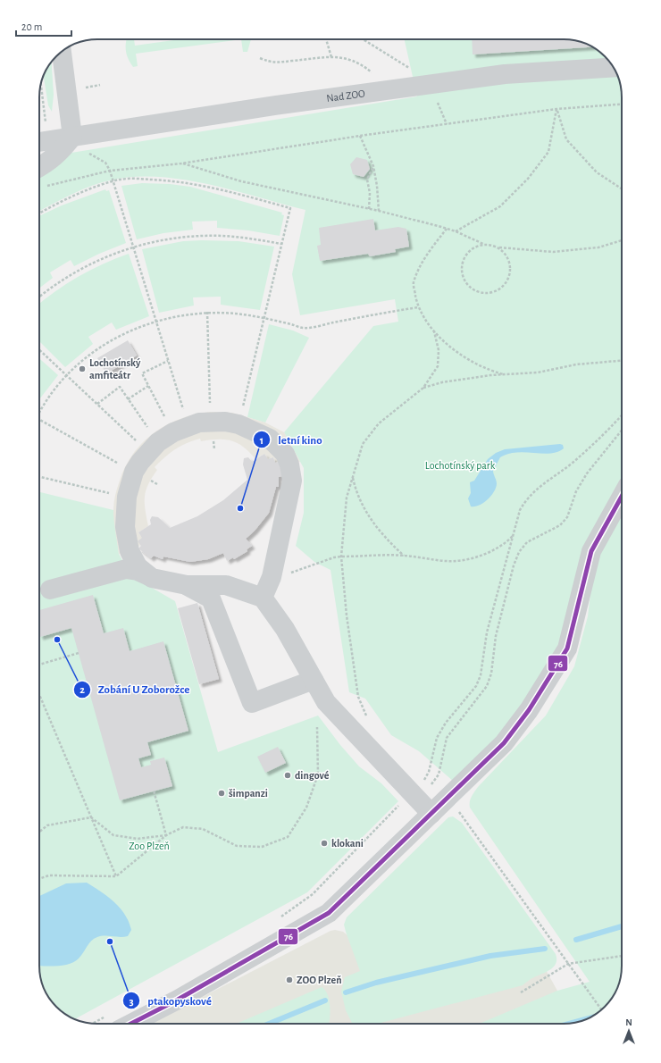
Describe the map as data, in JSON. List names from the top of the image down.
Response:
{
  "streets": {
    "street": ["Nad ZOO"]
  },
  "parks": ["Lochotínský park", "Zoo Plzeň"],
  "places": [
    "Lochotínský amfiteátr",
    "letní kino",
    "Zobání U Zoborožce",
    "dingové",
    "šimpanzi",
    "klokani",
    "ptakopyskové",
    "ZOO Plzeň"
  ],
  "lines": ["transit line 76"],
  "scale_bar": "20 m",
  "north": "top"
}
